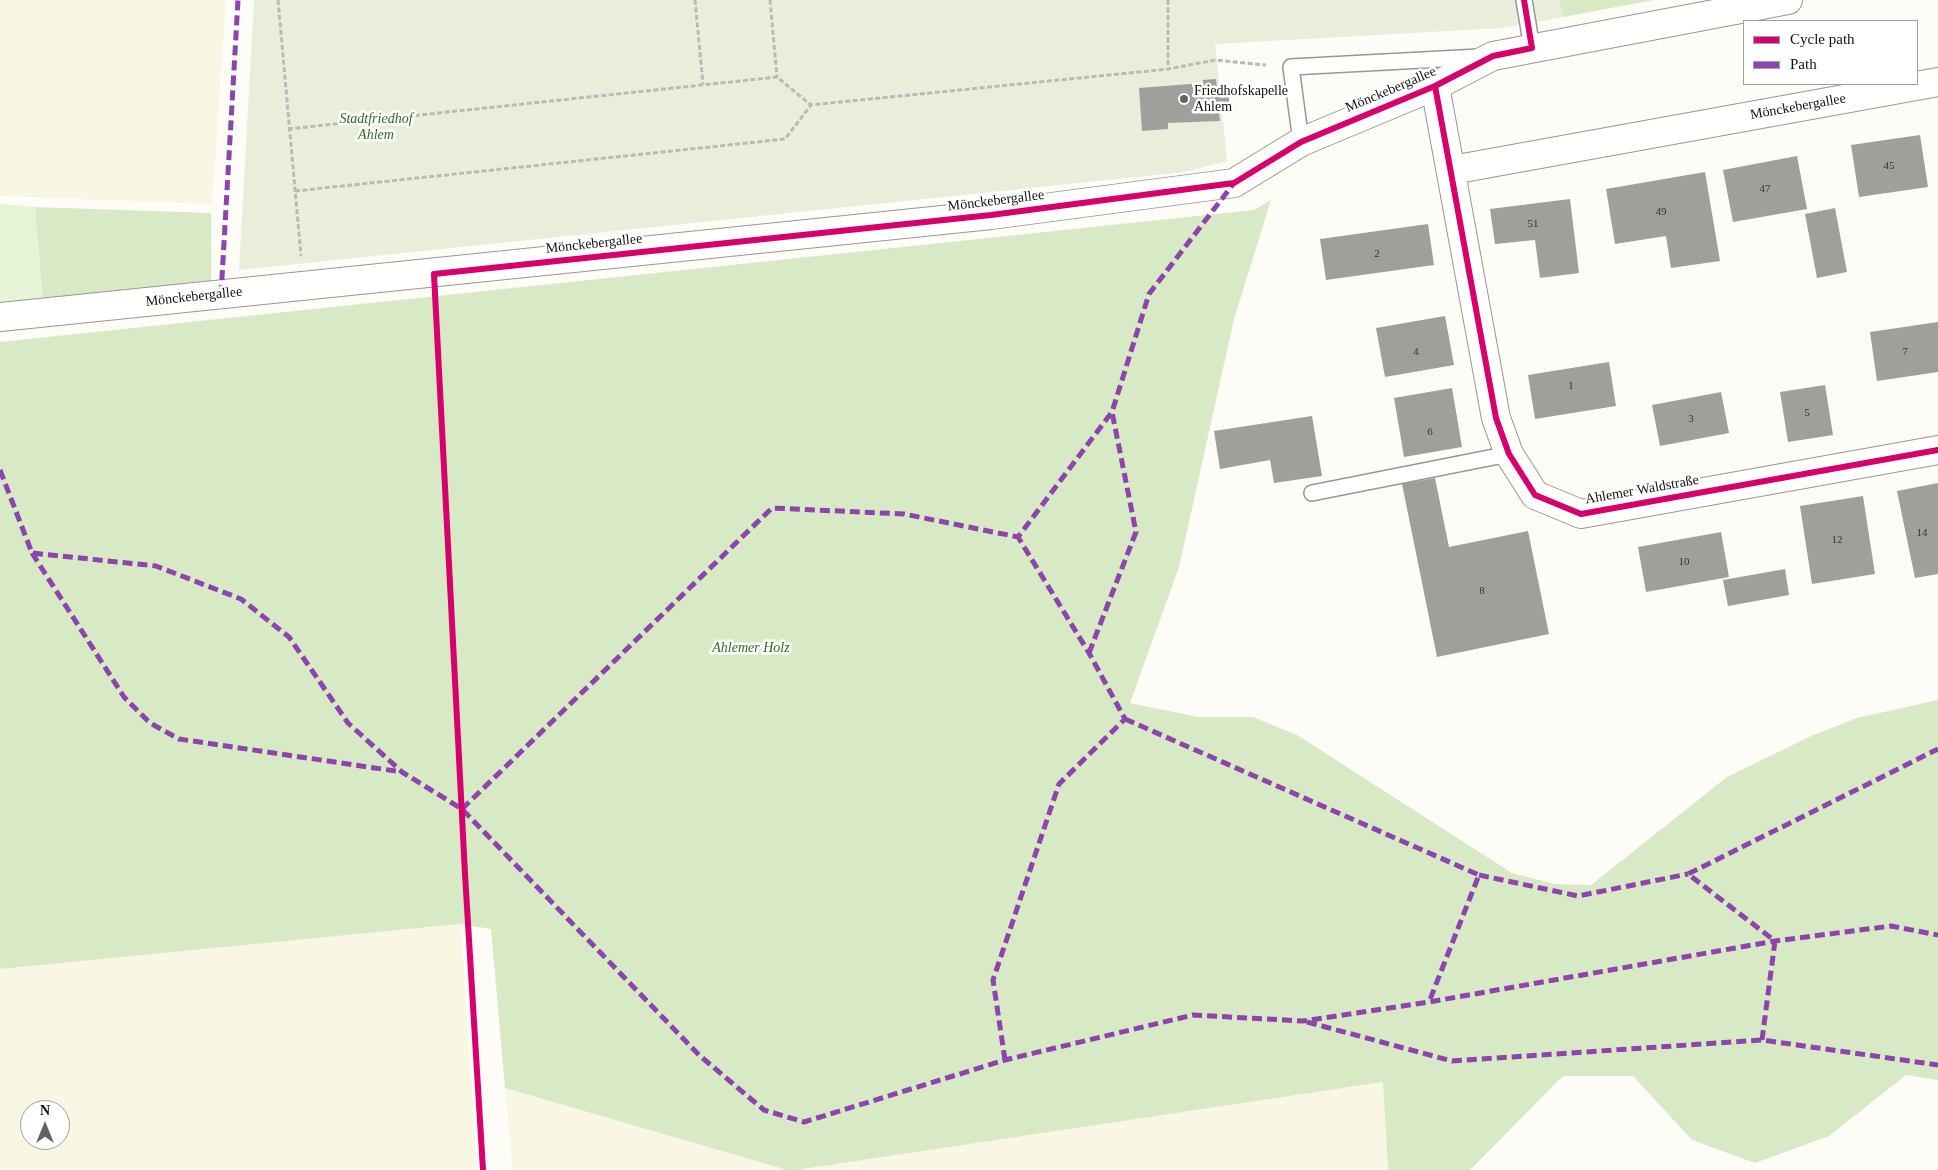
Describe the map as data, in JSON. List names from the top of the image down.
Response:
{
  "streets": {
    "street": ["Mönckebergallee", "Ahlemer Waldstraße"]
  },
  "crossings": [
    ["Mönckebergallee", "Ahlemer Waldstraße"]
  ],
  "parks": ["Stadtfriedhof Ahlem", "Ahlemer Holz"],
  "places": ["Friedhofskapelle Ahlem"],
  "house_numbers": [
    "45",
    "47",
    "49",
    "51",
    "2",
    "4",
    "7",
    "1",
    "5",
    "3",
    "6",
    "14",
    "12",
    "10",
    "8"
  ],
  "legend": ["Cycle path", "Path"],
  "north": "top"
}
